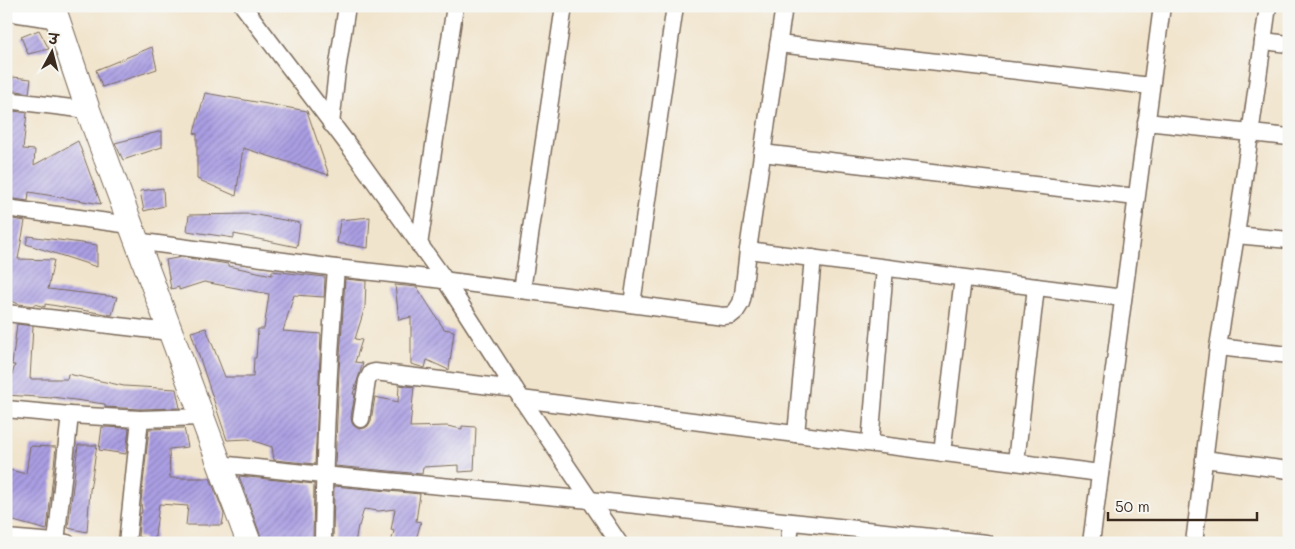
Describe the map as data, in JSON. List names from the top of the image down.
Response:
{
  "scale_bar": "50 m",
  "north": "top"
}
